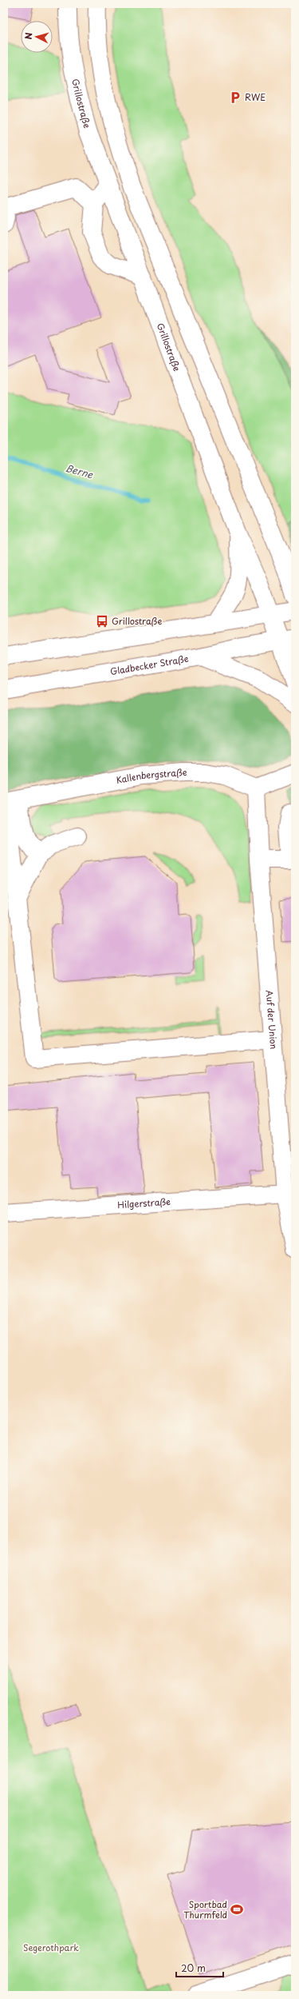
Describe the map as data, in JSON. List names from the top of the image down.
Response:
{
  "streets": {
    "main road": [
      "Grillostraße",
      "Gladbecker Straße",
      "Kallenbergstraße",
      "Auf der Union",
      "Hilgerstraße"
    ]
  },
  "crossings": [
    ["Grillostraße", "Gladbecker Straße"],
    ["Kallenbergstraße", "Auf der Union"],
    ["Auf der Union", "Hilgerstraße"]
  ],
  "water": ["Berne"],
  "parks": ["Segerothpark"],
  "places": {
    "parking": ["RWE"],
    "bus stop": ["Grillostraße"],
    "sports": ["Sportbad Thurmfeld"]
  },
  "scale_bar": "20 m",
  "north": "left"
}
